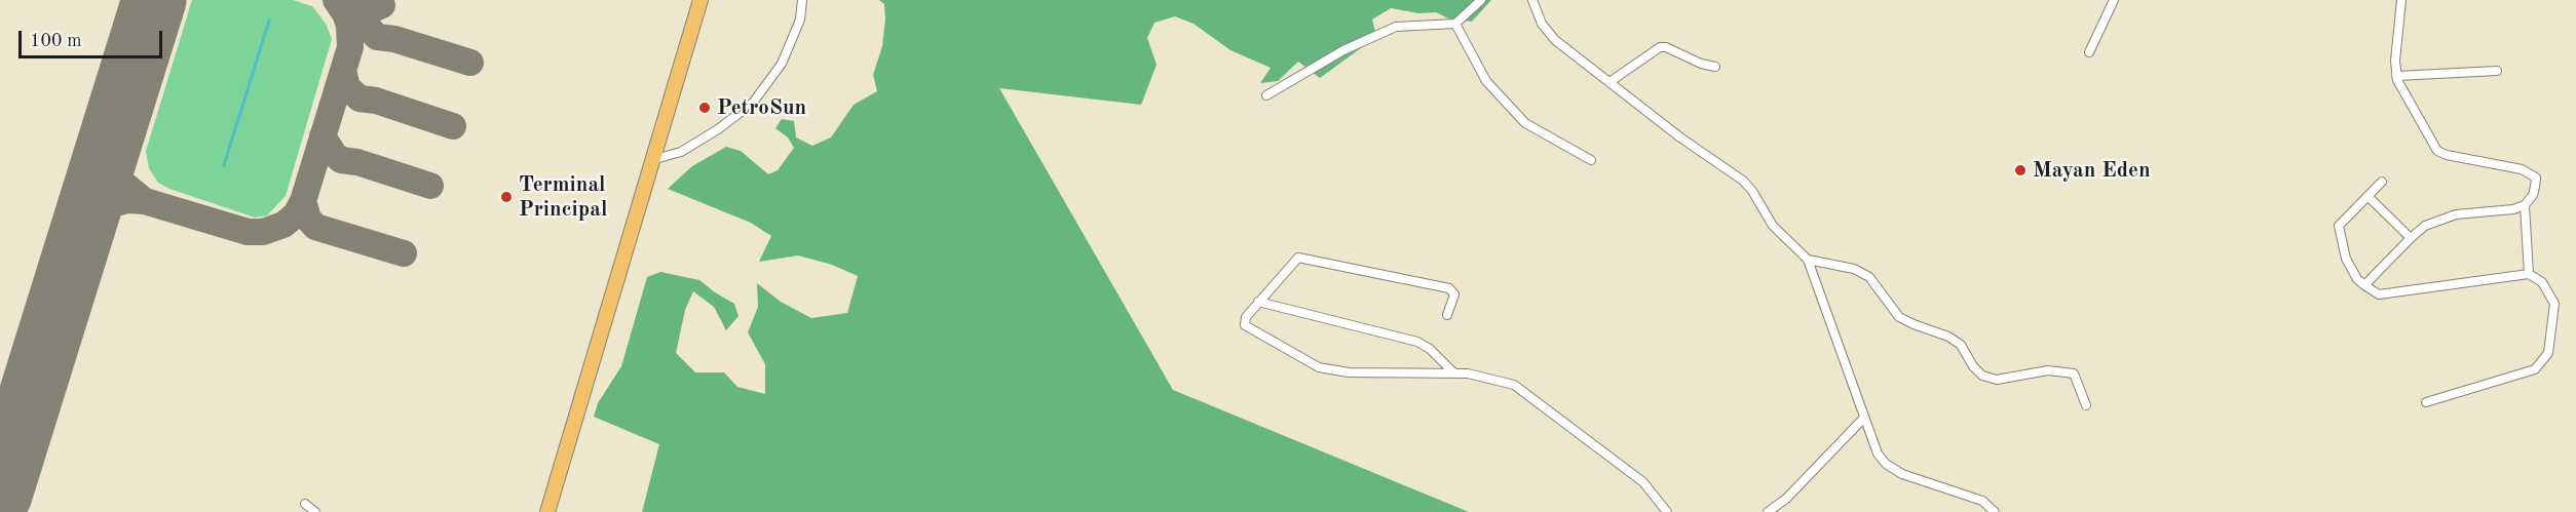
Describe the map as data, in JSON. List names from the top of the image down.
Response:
{
  "places": ["PetroSun", "Mayan Eden", "Terminal Principal"],
  "scale_bar": "100 m"
}
